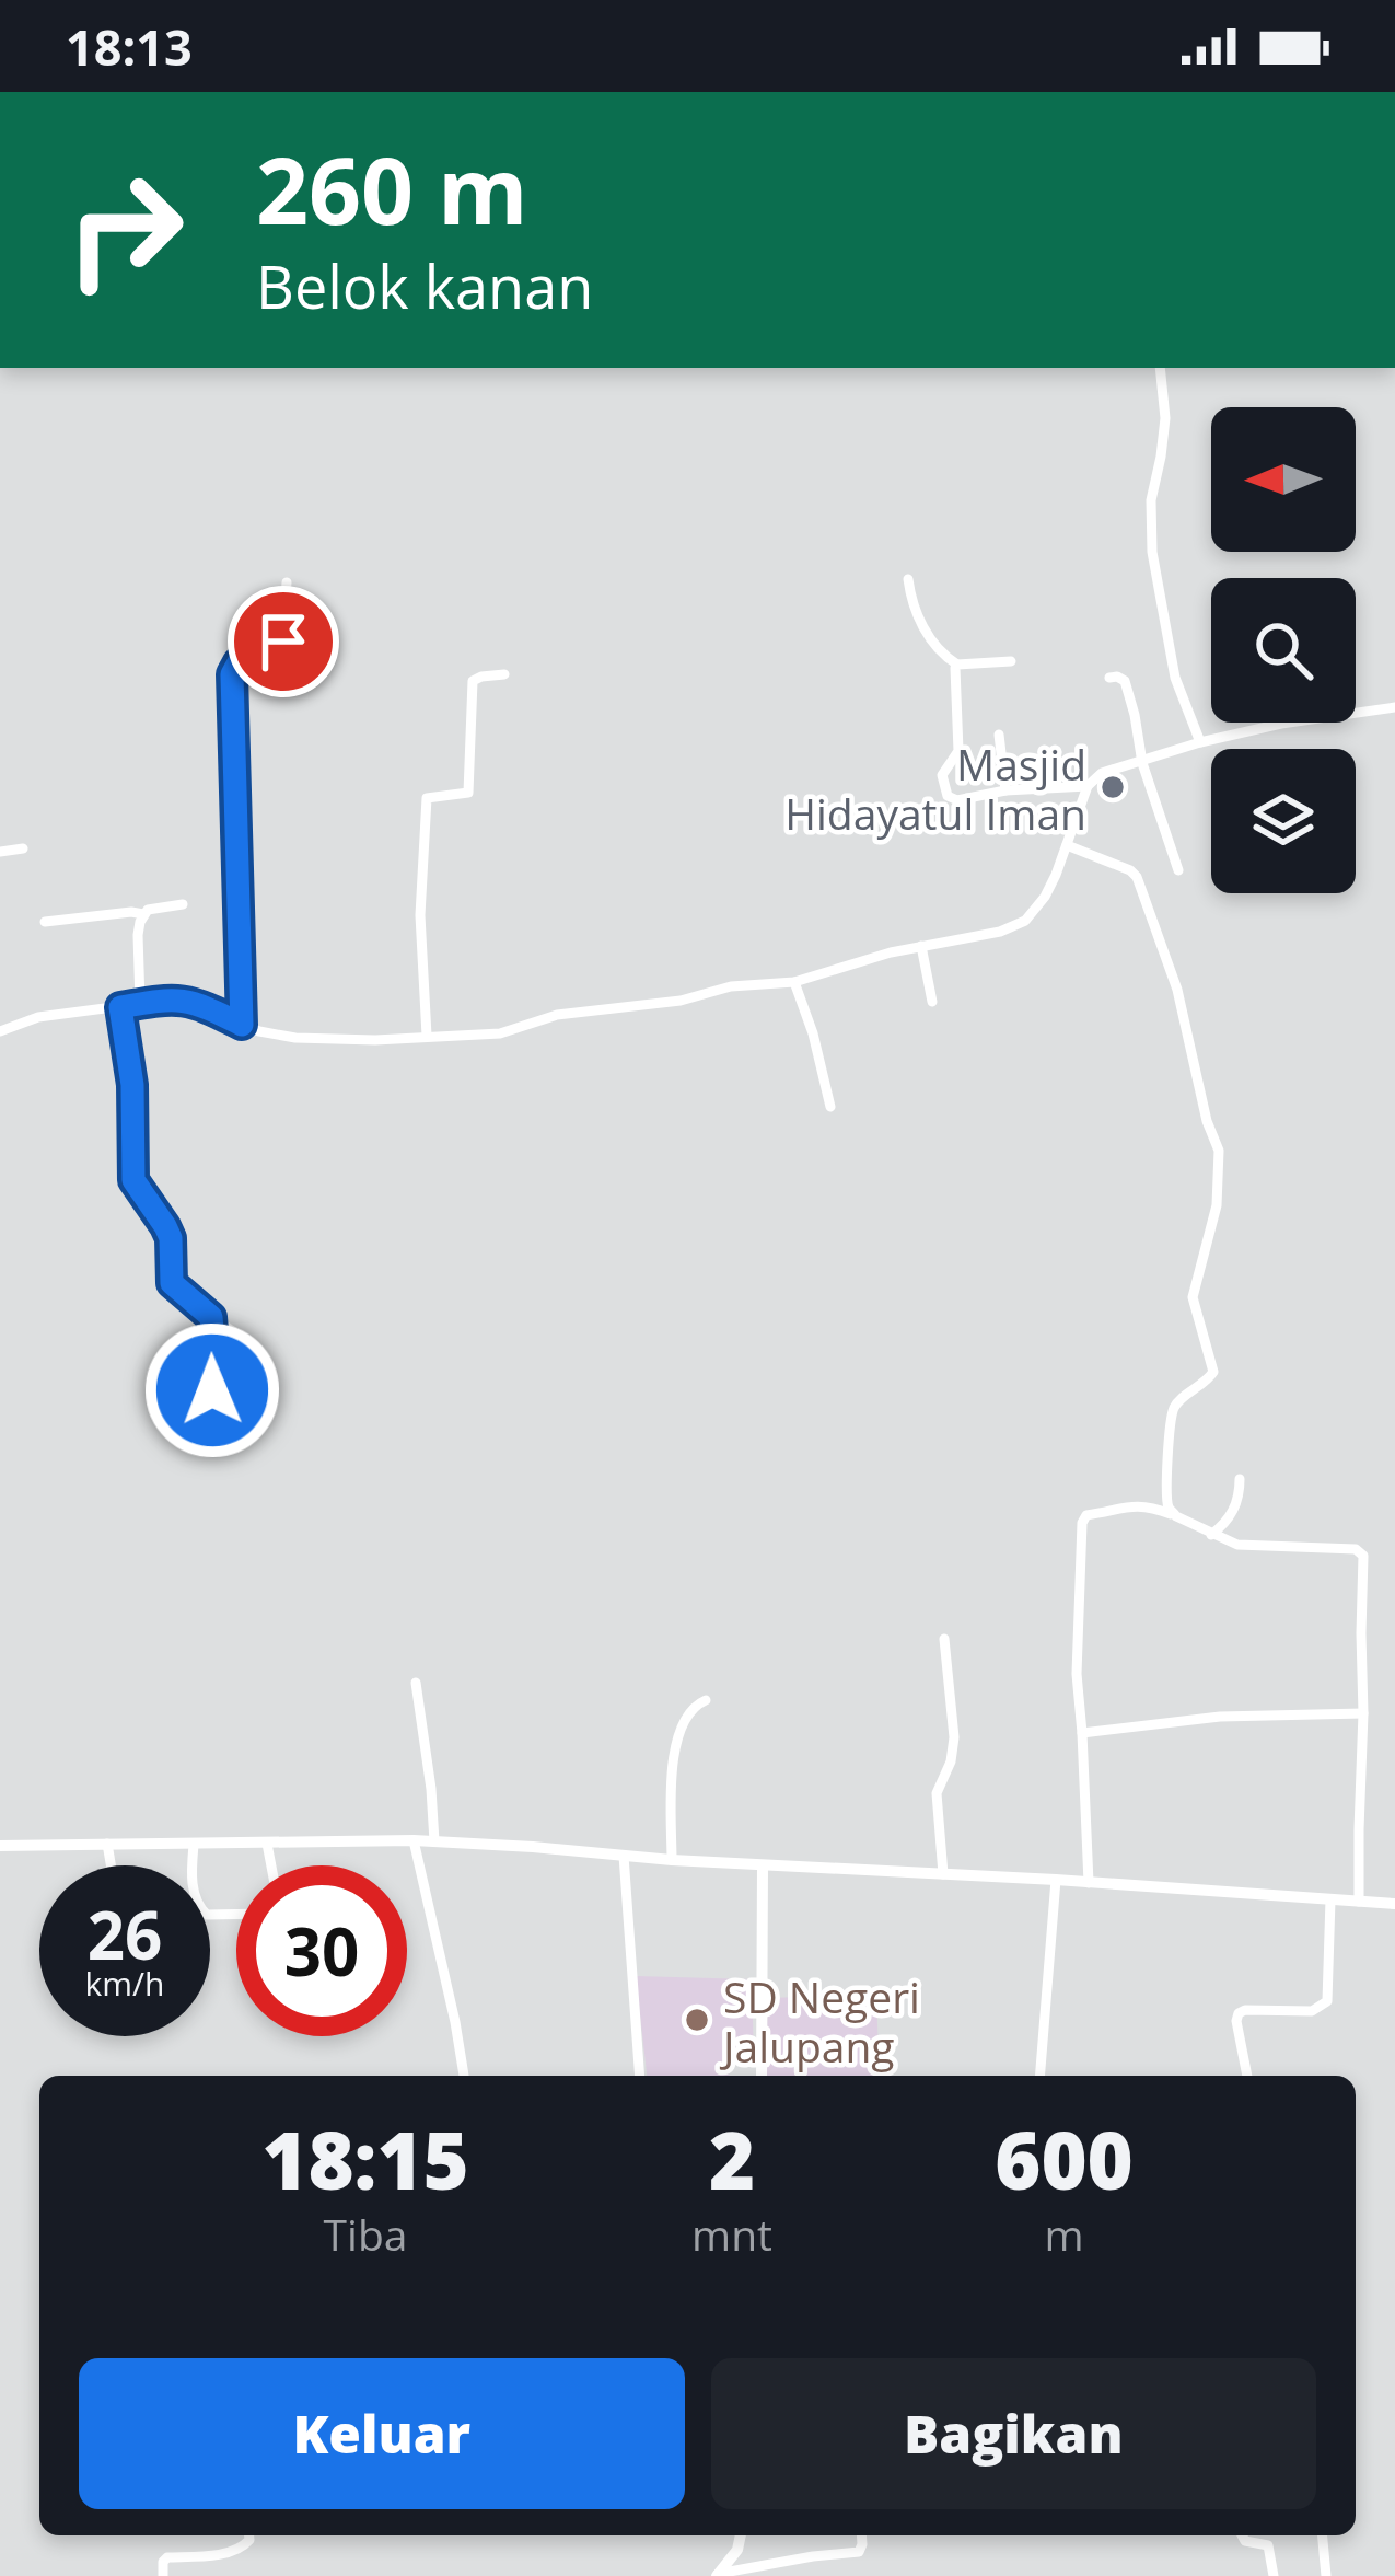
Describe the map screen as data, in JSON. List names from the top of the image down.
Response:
{
  "places": ["Masjid Hidayatul Iman", "SD Negeri Jalupang"],
  "north": "left",
  "page": {
    "status": "18:13",
    "turn": ["260 m", "Belok kanan"],
    "speed": "26 km/h",
    "limit": "30",
    "eta": [
      "18:15",
      "Tiba",
      "2",
      "mnt",
      "600",
      "m"
    ],
    "buttons": ["Keluar", "Bagikan"]
  }
}
